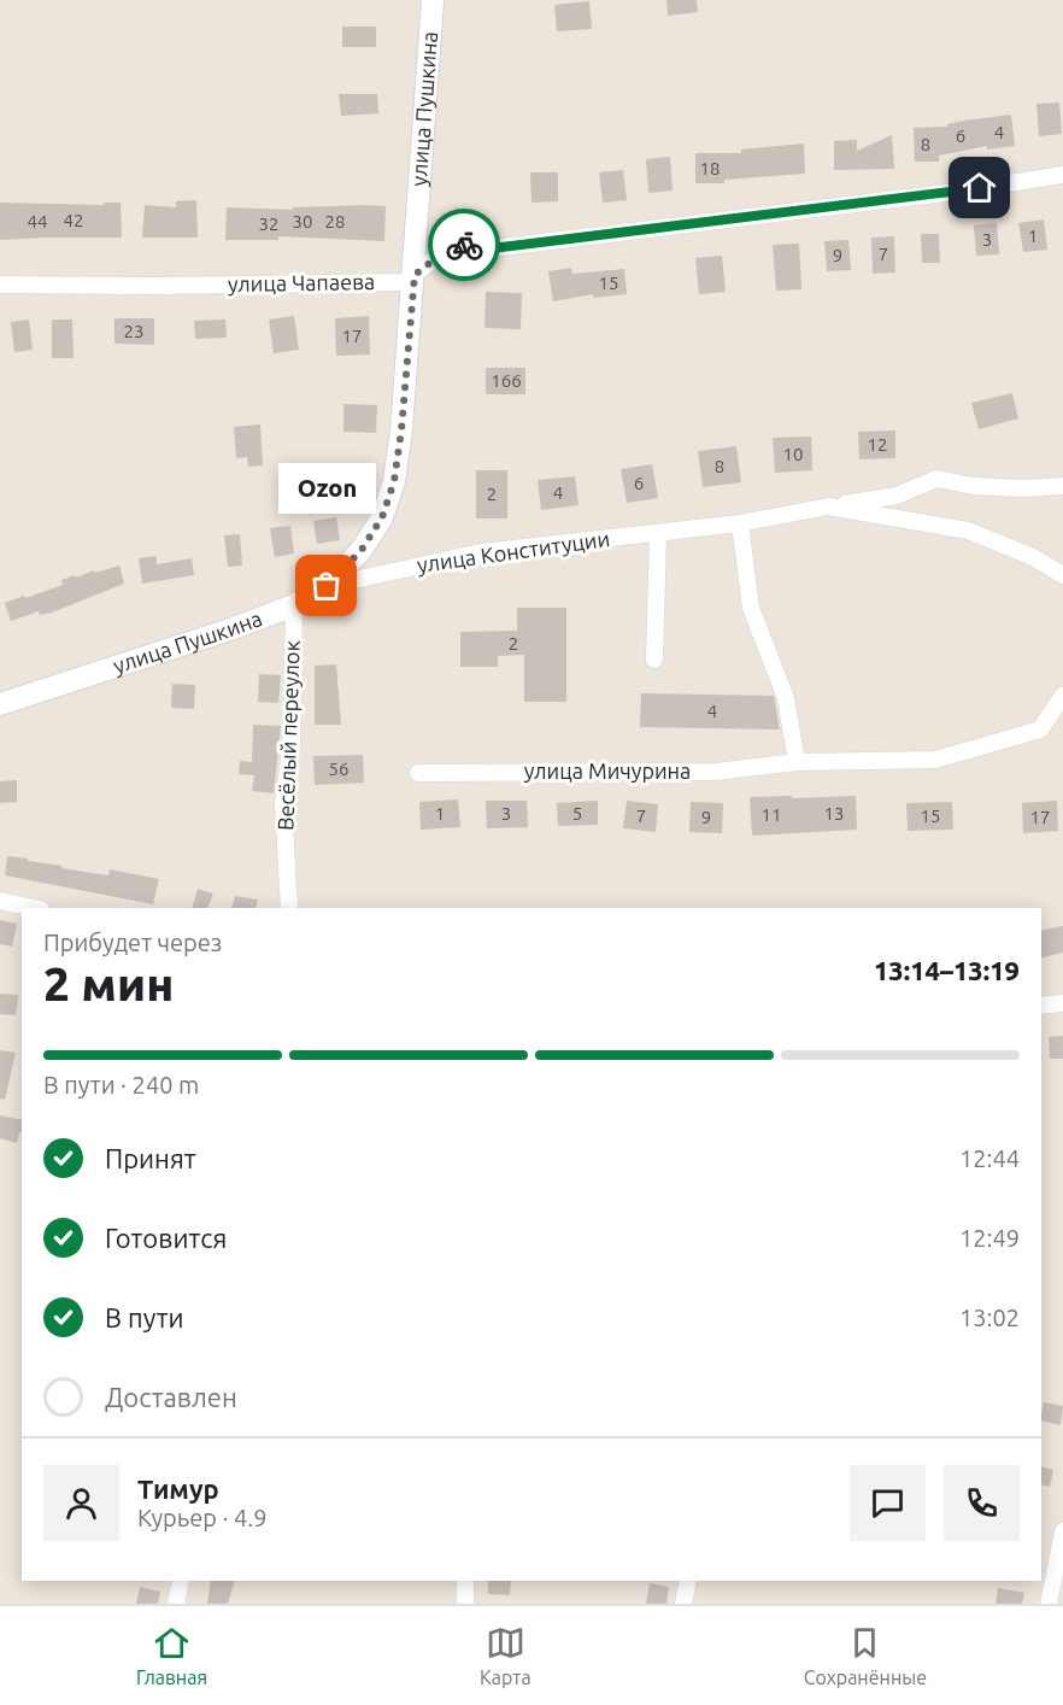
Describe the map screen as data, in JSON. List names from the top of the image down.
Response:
{
  "streets": {
    "main road": ["улица Пушкина"],
    "street": [
      "улица Чапаева",
      "улица Конституции",
      "Весёлый переулок",
      "улица Мичурина"
    ]
  },
  "crossings": [
    ["улица Пушкина", "улица Чапаева"],
    ["улица Пушкина", "улица Конституции"],
    ["улица Пушкина", "Весёлый переулок"]
  ],
  "places": ["Ozon"],
  "house_numbers": [
    "4",
    "6",
    "8",
    "18",
    "42",
    "44",
    "30",
    "28",
    "32",
    "1",
    "3",
    "7",
    "9",
    "15",
    "23",
    "17",
    "166",
    "12",
    "10",
    "8",
    "6",
    "4",
    "2",
    "2",
    "4",
    "56",
    "1",
    "3",
    "5",
    "13",
    "11",
    "7",
    "15",
    "9",
    "17"
  ],
  "page": {
    "bubble": "Ozon",
    "heading": ["2 мин", "Прибудет через", "13:14–13:19"],
    "panel": ["Тимур", "Курьер · 4.9"],
    "bar": "В пути · 240 m",
    "list": [
      ["Принят", "12:44"],
      ["Готовится", "12:49"],
      ["В пути", "13:02"],
      "Доставлен"
    ],
    "tabs": ["Главная", "Карта", "Сохранённые"]
  }
}
